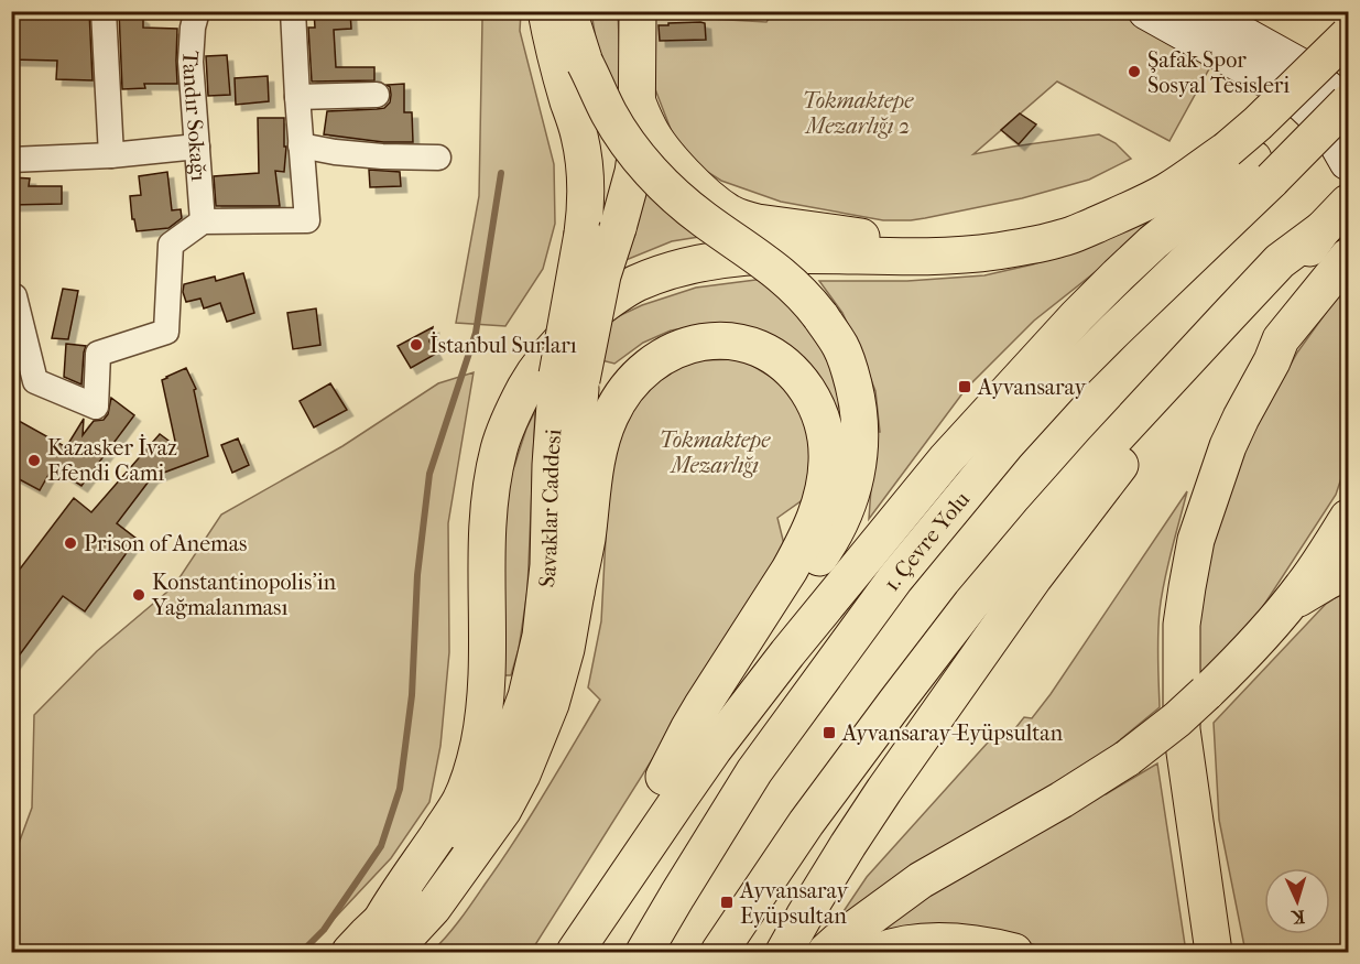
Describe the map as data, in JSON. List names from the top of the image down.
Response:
{
  "streets": {
    "main road": ["Savaklar Caddesi", "1. Çevre Yolu"],
    "street": ["Tandır Sokağı"]
  },
  "parks": ["Tokmaktepe Mezarlığı 2", "Tokmaktepe Mezarlığı"],
  "places": {
    "other": [
      "Şafak Spor Sosyal Tesisleri",
      "İstanbul Surları",
      "Kazasker İvaz Efendi Cami",
      "Prison of Anemas",
      "Konstantinopolis'in Yağmalanması"
    ],
    "transit": ["Ayvansaray", "Ayvansaray-Eyüpsultan", "Ayvansaray Eyüpsultan"]
  },
  "north": "bottom"
}
